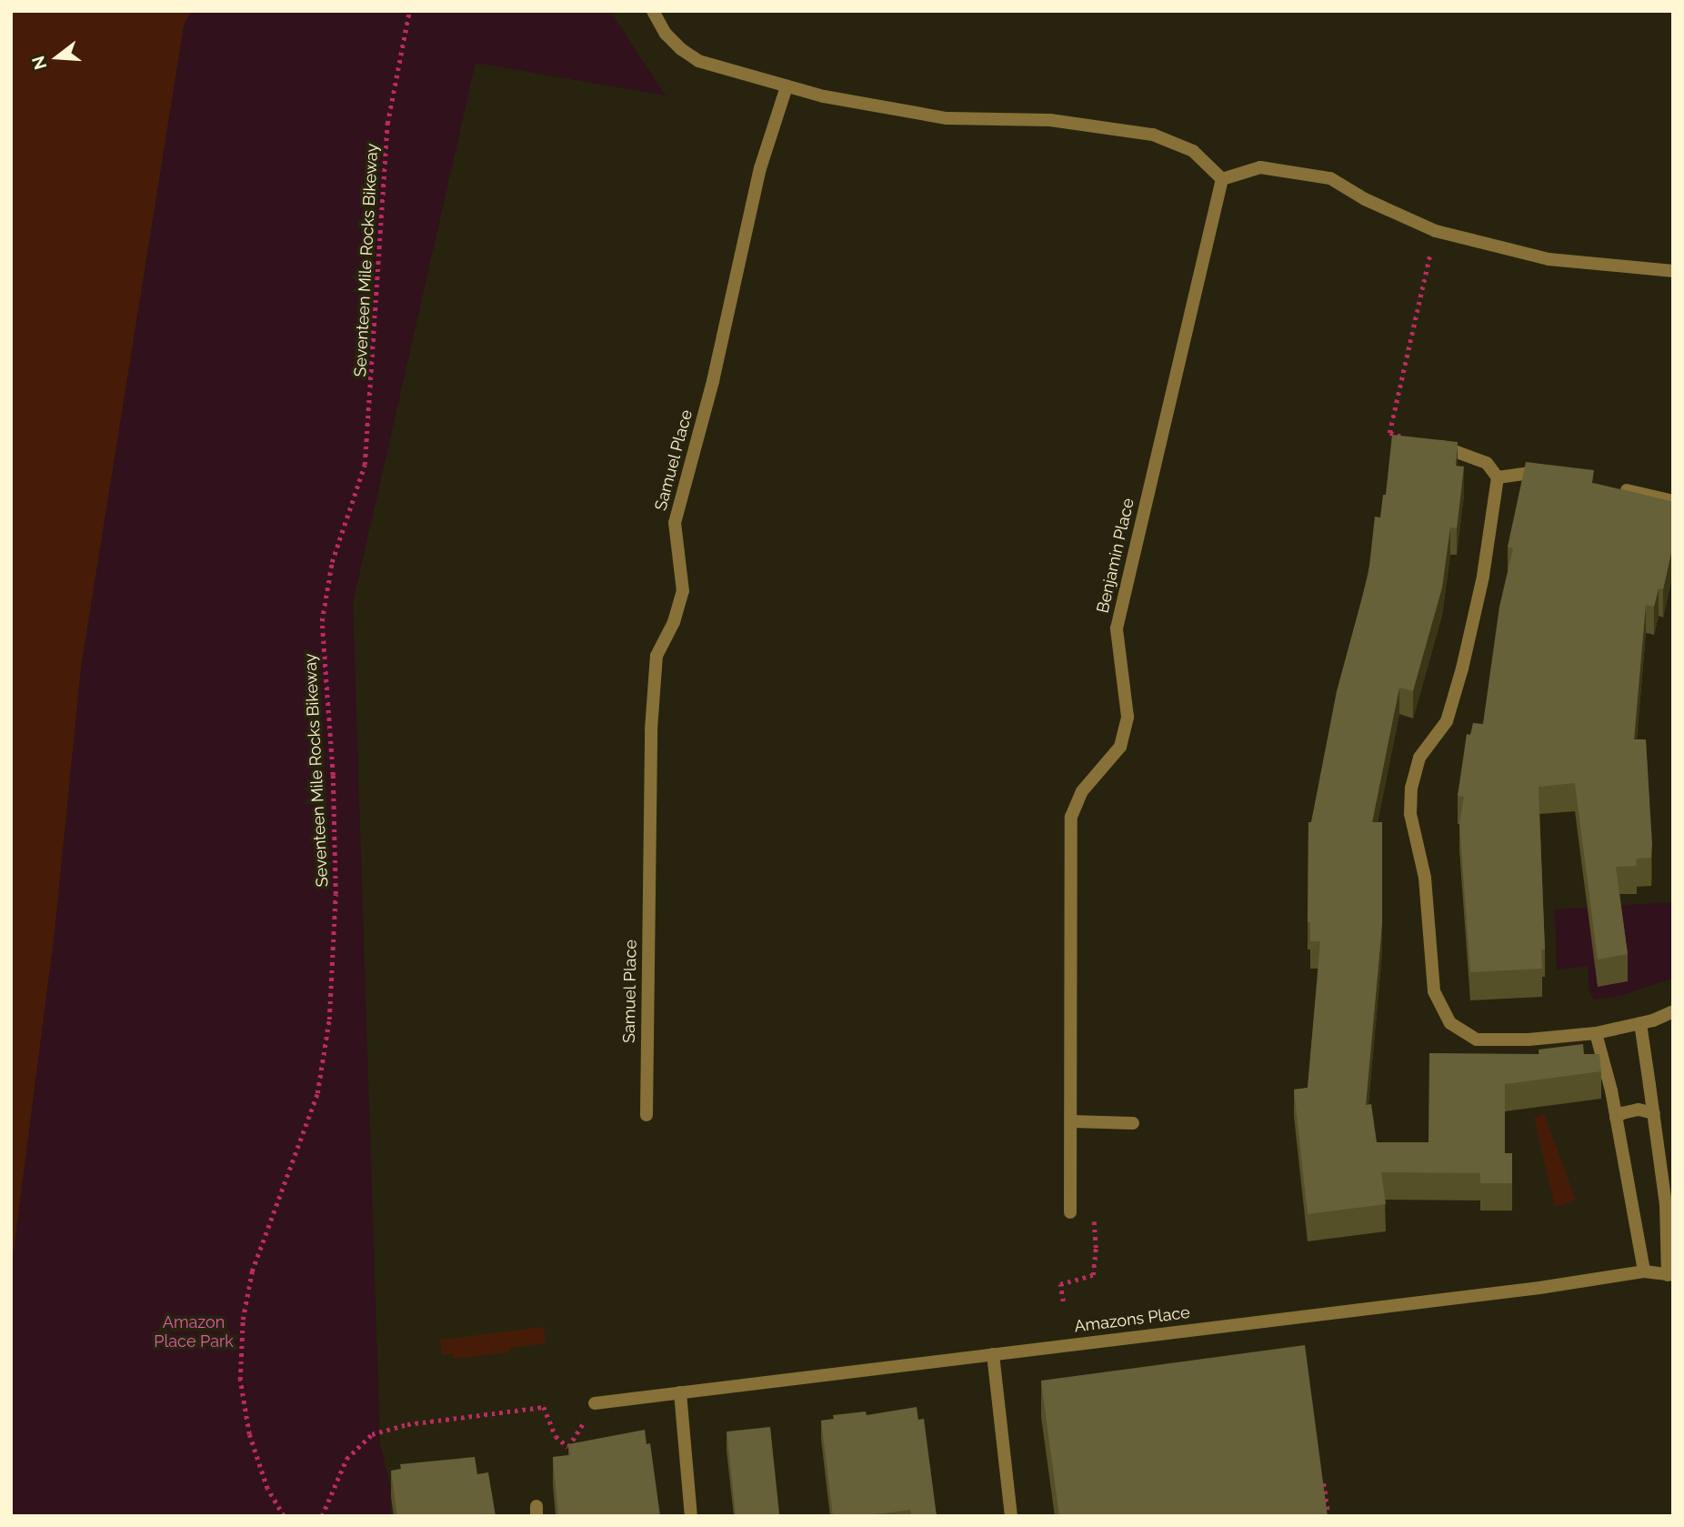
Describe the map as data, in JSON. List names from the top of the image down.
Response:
{
  "streets": {
    "street": ["Samuel Place", "Benjamin Place", "Amazons Place"],
    "path": ["Seventeen Mile Rocks Bikeway"]
  },
  "parks": ["Amazon Place Park"],
  "north": "left"
}
